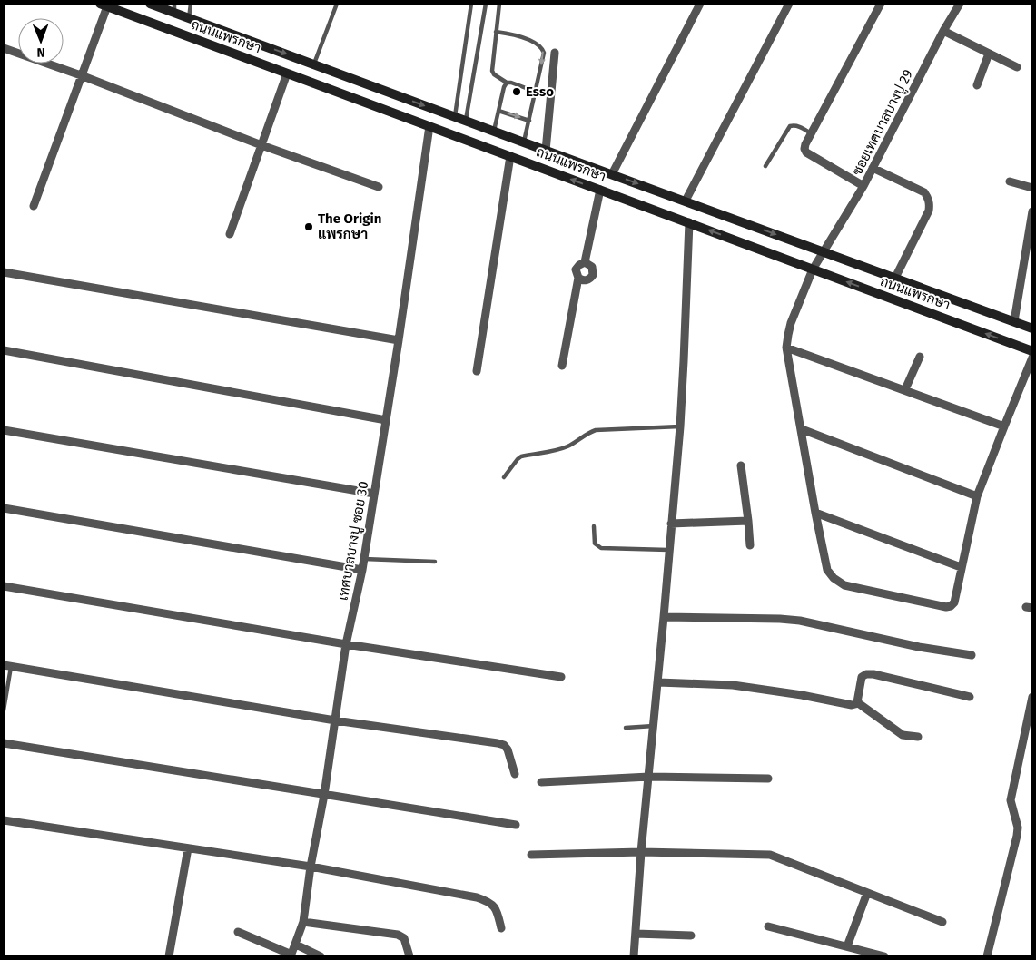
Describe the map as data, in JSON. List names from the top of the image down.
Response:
{
  "streets": {
    "main road": ["ถนนแพรกษา"],
    "street": ["ซอยเทศบาลบางปู 29", "เทศบาลบางปู ซอย 30"]
  },
  "crossings": [
    ["ถนนแพรกษา", "ซอยเทศบาลบางปู 29"],
    ["ถนนแพรกษา", "เทศบาลบางปู ซอย 30"]
  ],
  "places": ["Esso", "The Origin แพรกษา"],
  "north": "bottom"
}
